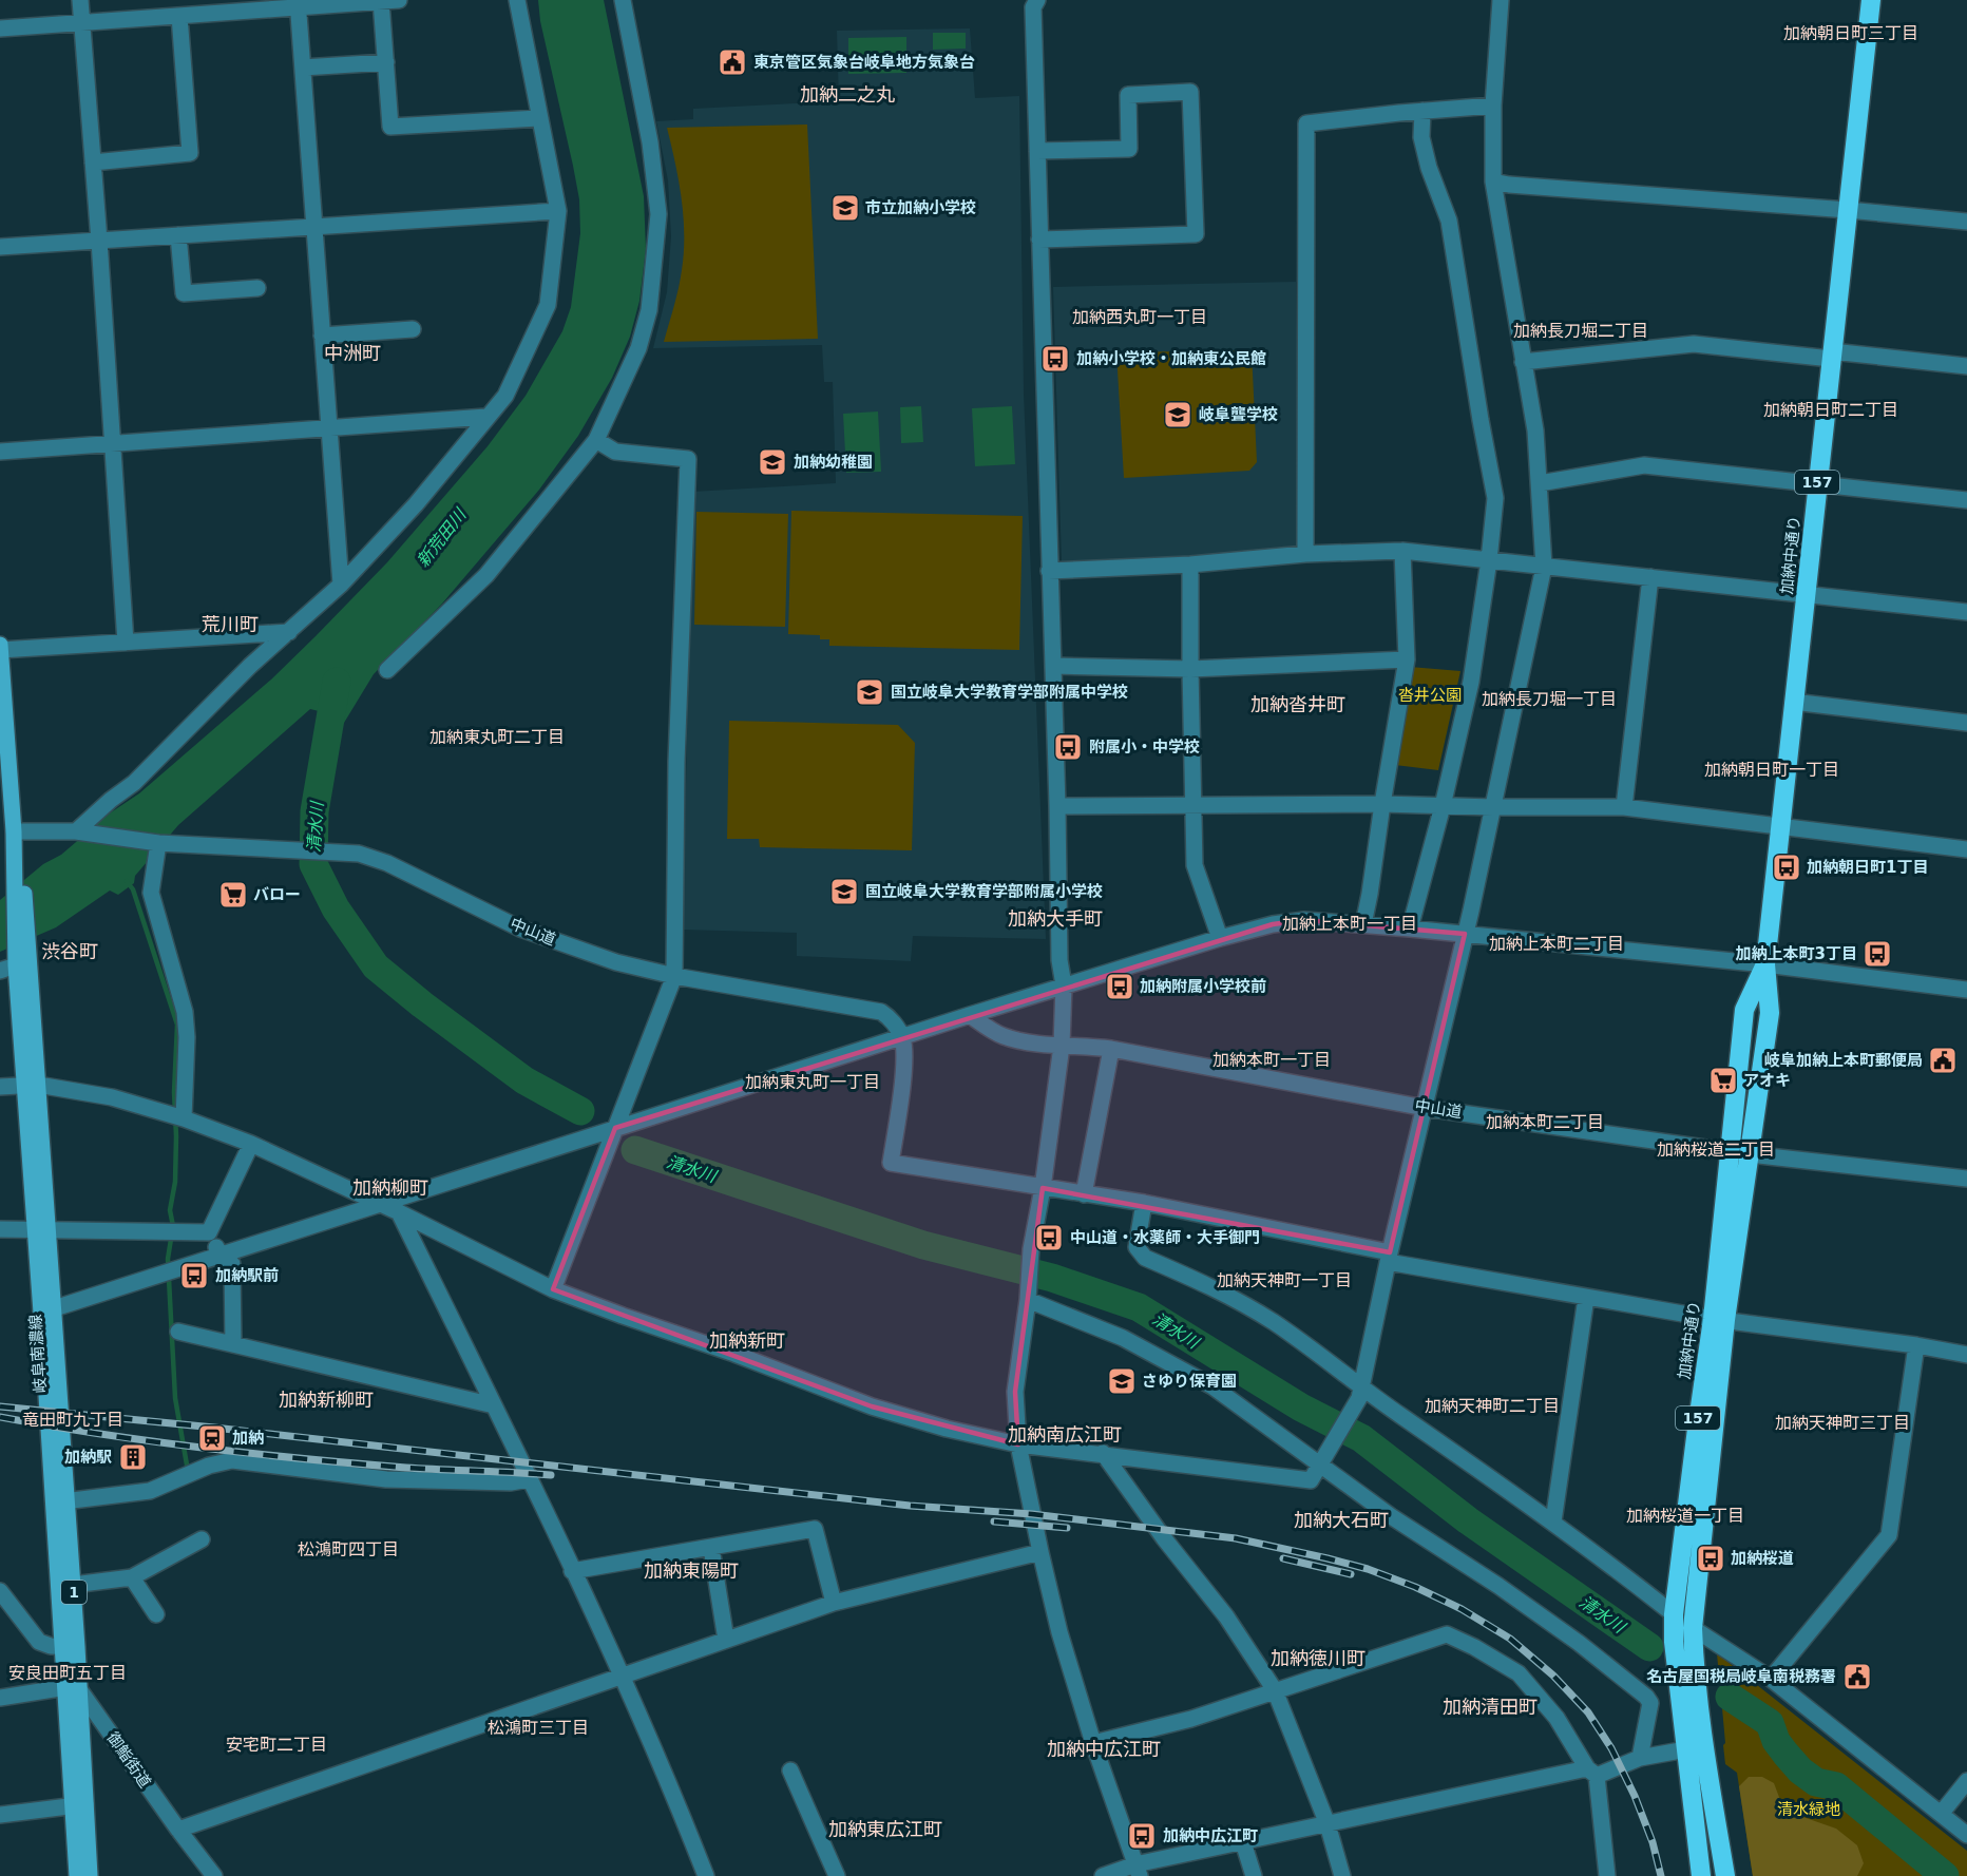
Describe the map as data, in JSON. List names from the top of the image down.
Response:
{
  "streets": {
    "highway": ["157", "加納中通り"],
    "main road": ["岐阜南濃線", "1"],
    "street": ["中山道", "御鮨街道"]
  },
  "crossings": [
    ["加納中通り", "中山道"],
    ["中山道", "岐阜南濃線"],
    ["岐阜南濃線", "御鮨街道"]
  ],
  "districts": [
    "加納朝日町三丁目",
    "加納二之丸",
    "加納西丸町一丁目",
    "加納長刀堀二丁目",
    "中洲町",
    "加納朝日町二丁目",
    "荒川町",
    "加納長刀堀一丁目",
    "加納沓井町",
    "加納東丸町二丁目",
    "加納朝日町一丁目",
    "加納大手町",
    "加納上本町一丁目",
    "加納上本町二丁目",
    "渋谷町",
    "加納本町一丁目",
    "加納東丸町一丁目",
    "加納本町二丁目",
    "加納桜道二丁目",
    "加納柳町",
    "加納天神町一丁目",
    "加納新町",
    "加納新柳町",
    "加納天神町二丁目",
    "竜田町九丁目",
    "加納天神町三丁目",
    "加納南広江町",
    "加納桜道一丁目",
    "加納大石町",
    "松鴻町四丁目",
    "加納東陽町",
    "加納徳川町",
    "安良田町五丁目",
    "加納清田町",
    "松鴻町三丁目",
    "安宅町二丁目",
    "加納中広江町",
    "加納東広江町"
  ],
  "water": ["新荒田川", "清水川"],
  "parks": ["沓井公園", "清水緑地"],
  "places": {
    "public building": ["東京管区気象台岐阜地方気象台", "岐阜加納上本町郵便局", "名古屋国税局岐阜南税務署"],
    "school or university": [
      "市立加納小学校",
      "岐阜聾学校",
      "加納幼稚園",
      "国立岐阜大学教育学部附属中学校",
      "国立岐阜大学教育学部附属小学校",
      "さゆり保育園"
    ],
    "bus stop": [
      "加納小学校・加納東公民館",
      "附属小・中学校",
      "加納朝日町1丁目",
      "加納上本町3丁目",
      "加納附属小学校前",
      "中山道・水薬師・大手御門",
      "加納駅前",
      "加納桜道",
      "加納中広江町"
    ],
    "supermarket": ["バロー", "アオキ"],
    "station": ["加納"],
    "building": ["加納駅"]
  }
}
